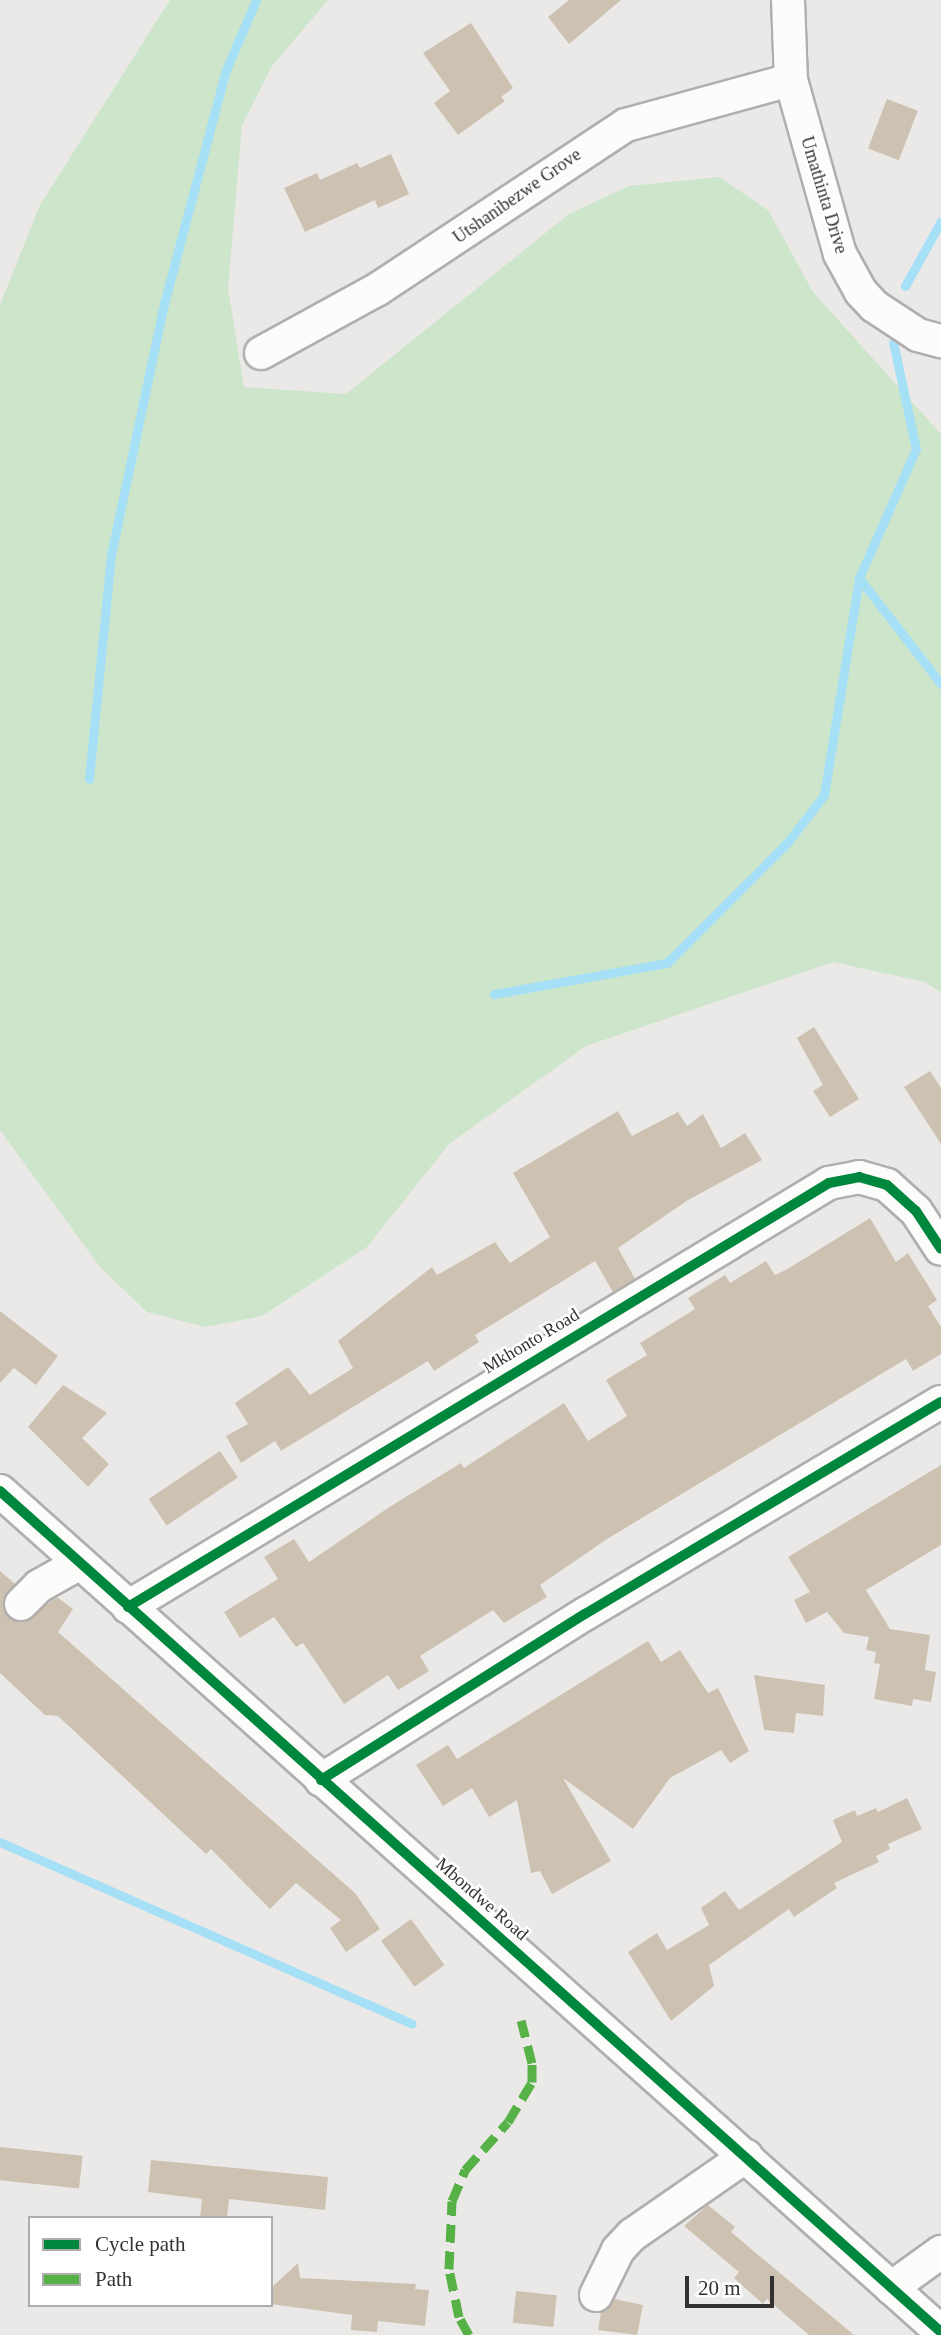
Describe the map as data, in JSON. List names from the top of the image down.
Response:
{
  "streets": {
    "street": [
      "Umathinta Drive",
      "Utshanibezwe Grove",
      "Mkhonto Road",
      "Mbondwe Road"
    ]
  },
  "crossings": [
    ["Umathinta Drive", "Utshanibezwe Grove"],
    ["Mkhonto Road", "Mbondwe Road"]
  ],
  "legend": ["Cycle path", "Path"],
  "scale_bar": "20 m"
}
